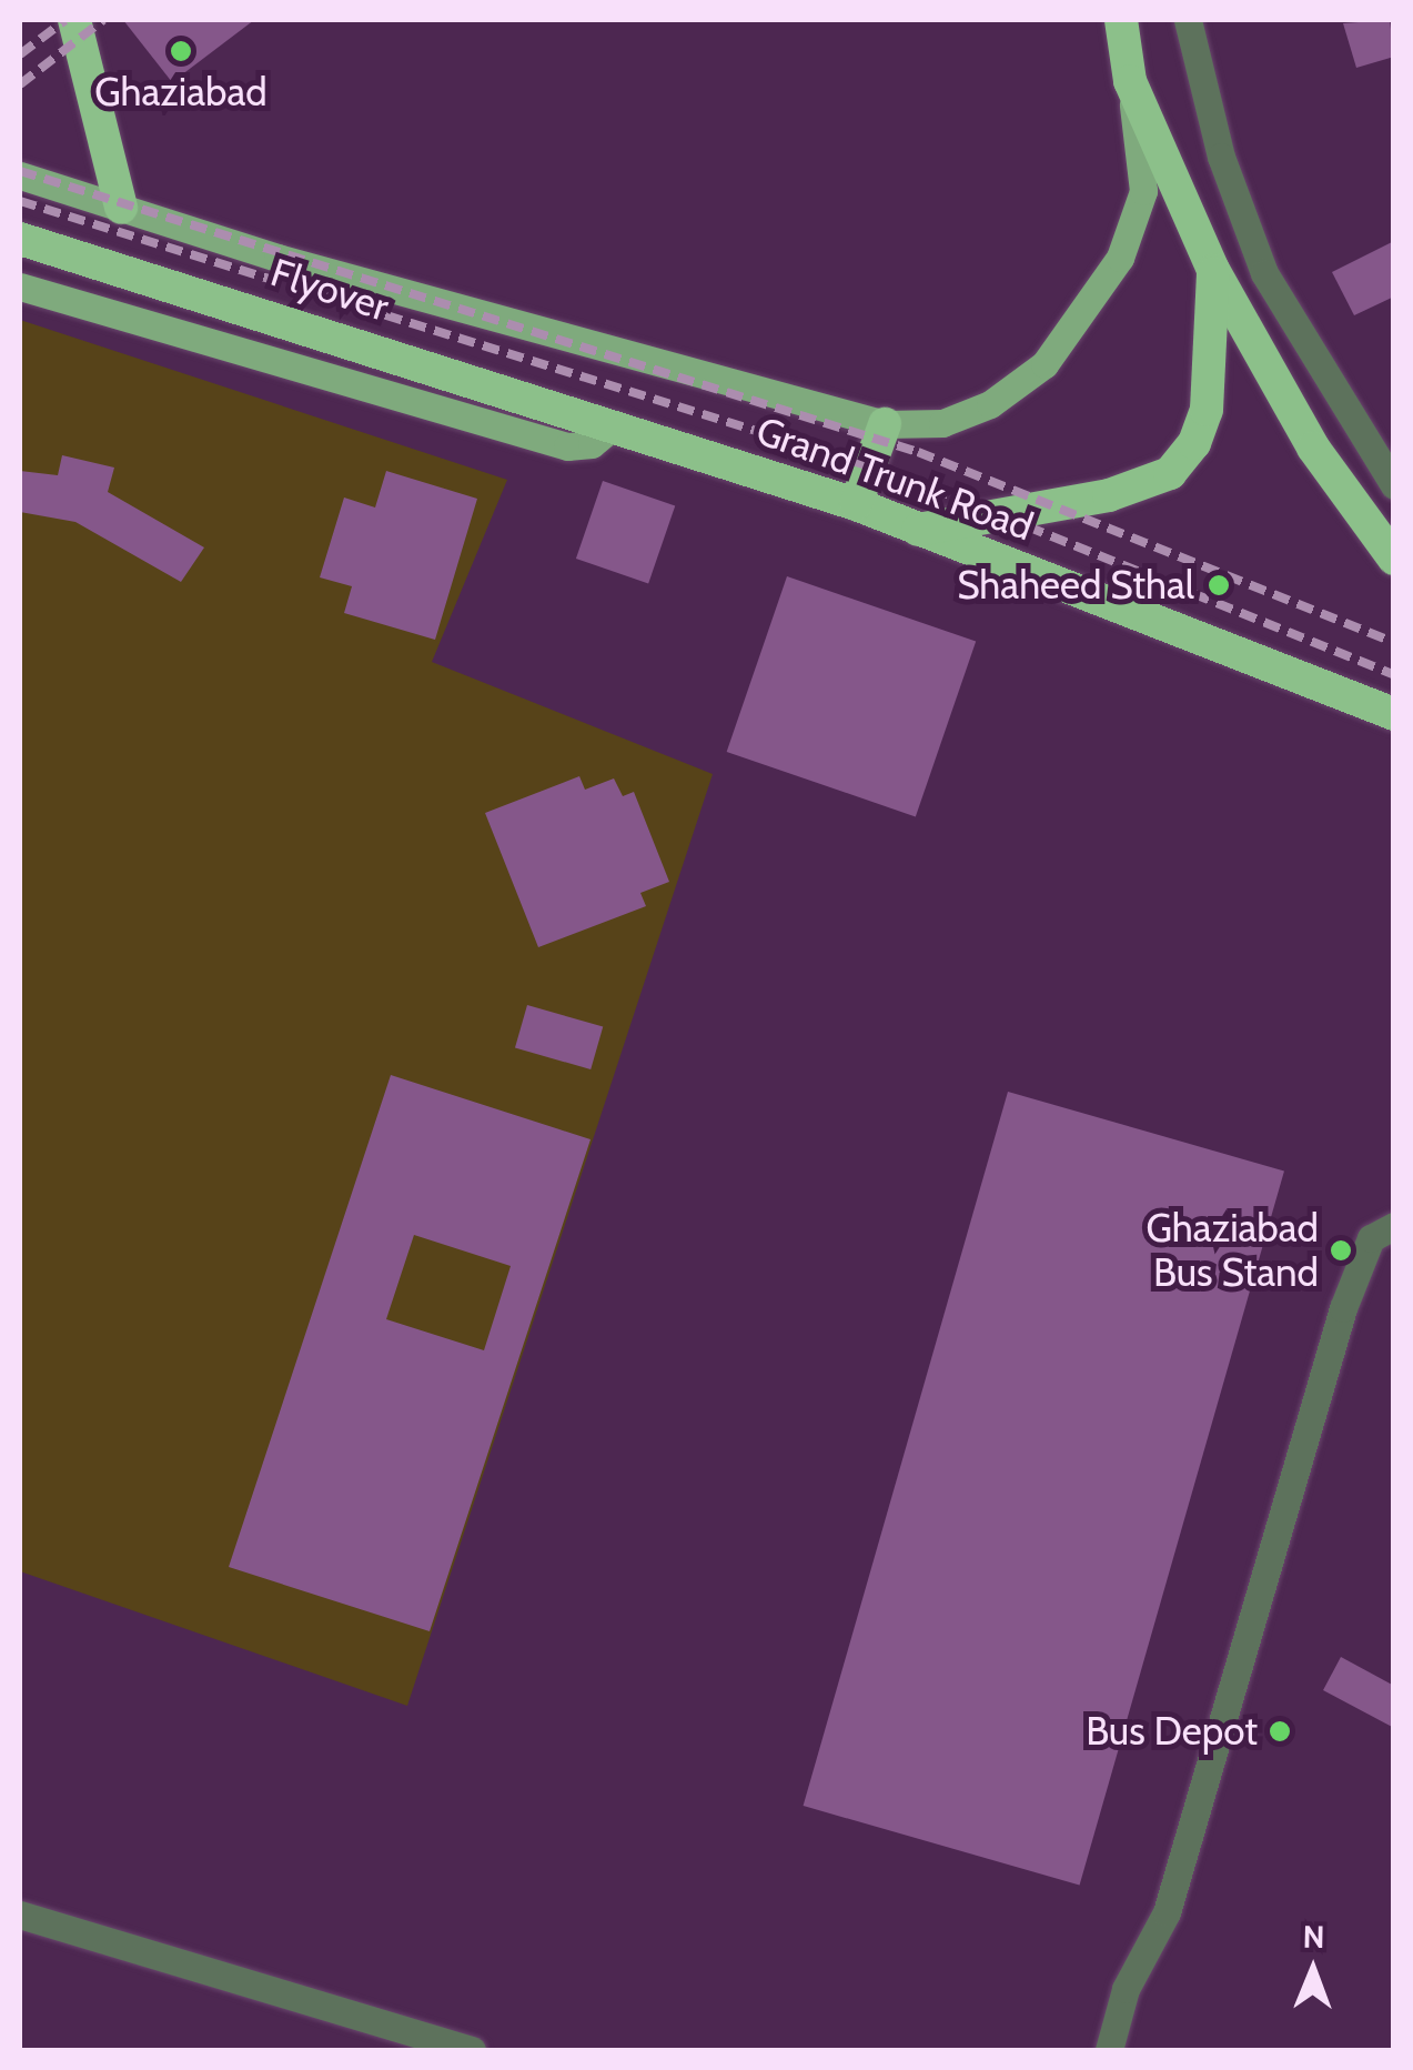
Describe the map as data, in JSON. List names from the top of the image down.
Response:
{
  "streets": {
    "highway": ["Flyover", "Grand Trunk Road"]
  },
  "crossings": [
    ["Flyover", "Grand Trunk Road"]
  ],
  "places": [
    "Ghaziabad",
    "Shaheed Sthal",
    "Ghaziabad Bus Stand",
    "Bus Depot"
  ],
  "north": "top"
}
